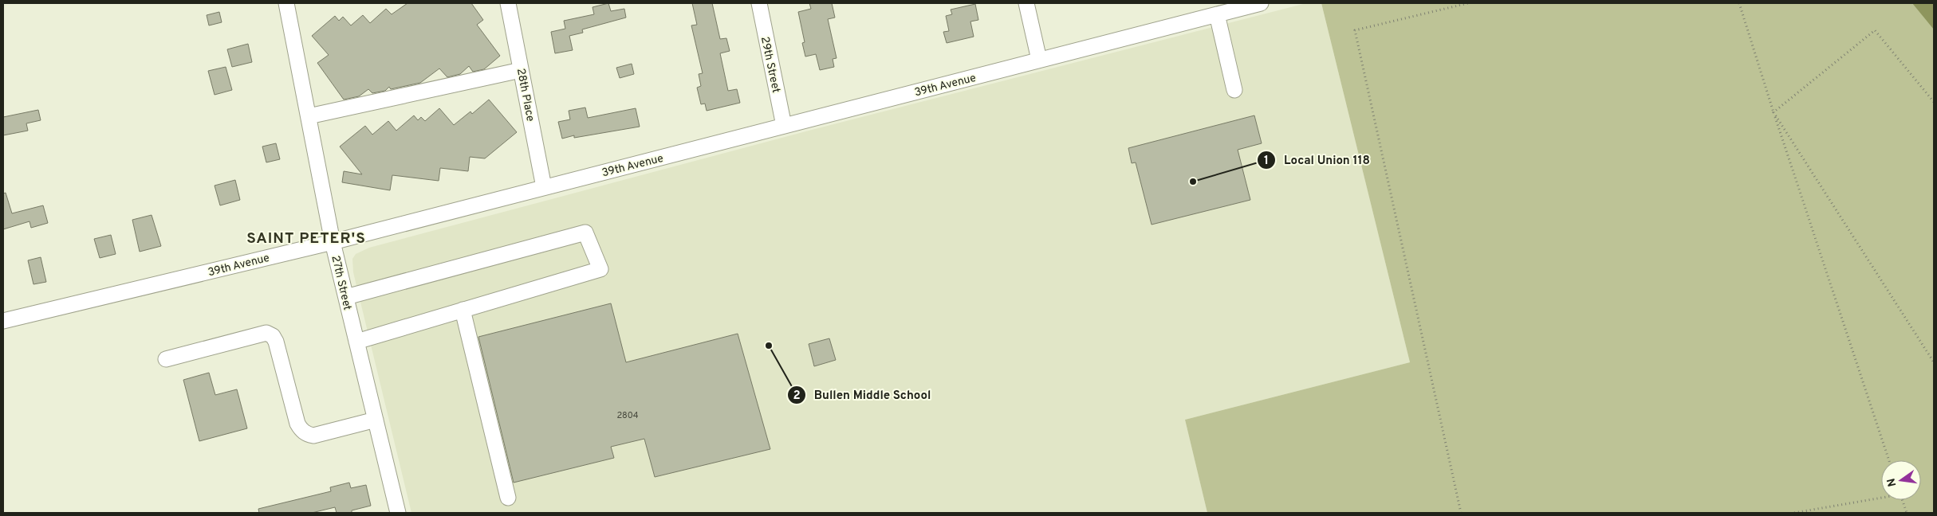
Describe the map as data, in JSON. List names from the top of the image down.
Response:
{
  "streets": {
    "street": [
      "29th Street",
      "39th Avenue",
      "28th Place",
      "27th Street"
    ]
  },
  "crossings": [
    ["29th Street", "39th Avenue"],
    ["39th Avenue", "28th Place"],
    ["39th Avenue", "27th Street"]
  ],
  "districts": ["SAINT PETER'S"],
  "places": ["Local Union 118", "Bullen Middle School"],
  "house_numbers": ["2804"],
  "north": "left"
}
